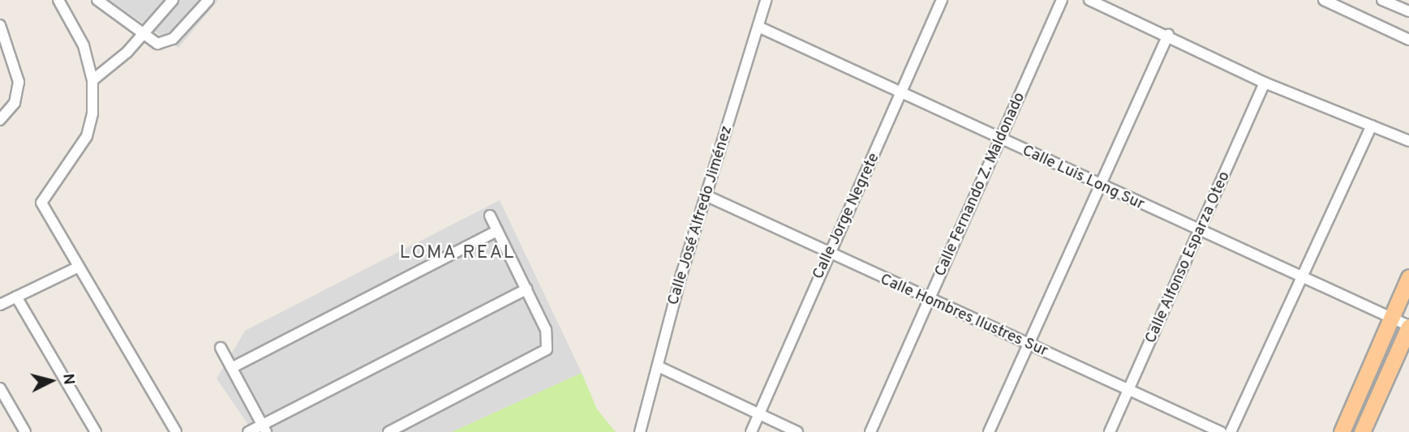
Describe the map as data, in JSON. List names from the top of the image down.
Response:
{
  "streets": {
    "street": [
      "Calle Luis Long Sur",
      "Calle Fernando Z. Maldonado",
      "Calle José Alfredo Jiménez",
      "Calle Jorge Negrete",
      "Calle Alfonso Esparza Oteo",
      "Calle Hombres Ilustres Sur"
    ]
  },
  "crossings": [
    ["Calle Luis Long Sur", "Calle Fernando Z. Maldonado"],
    ["Calle Luis Long Sur", "Calle José Alfredo Jiménez"],
    ["Calle Luis Long Sur", "Calle Jorge Negrete"],
    ["Calle Luis Long Sur", "Calle Alfonso Esparza Oteo"],
    ["Calle Fernando Z. Maldonado", "Calle Hombres Ilustres Sur"],
    ["Calle José Alfredo Jiménez", "Calle Hombres Ilustres Sur"],
    ["Calle Jorge Negrete", "Calle Hombres Ilustres Sur"],
    ["Calle Alfonso Esparza Oteo", "Calle Hombres Ilustres Sur"]
  ],
  "districts": ["LOMA REAL"],
  "north": "right"
}
